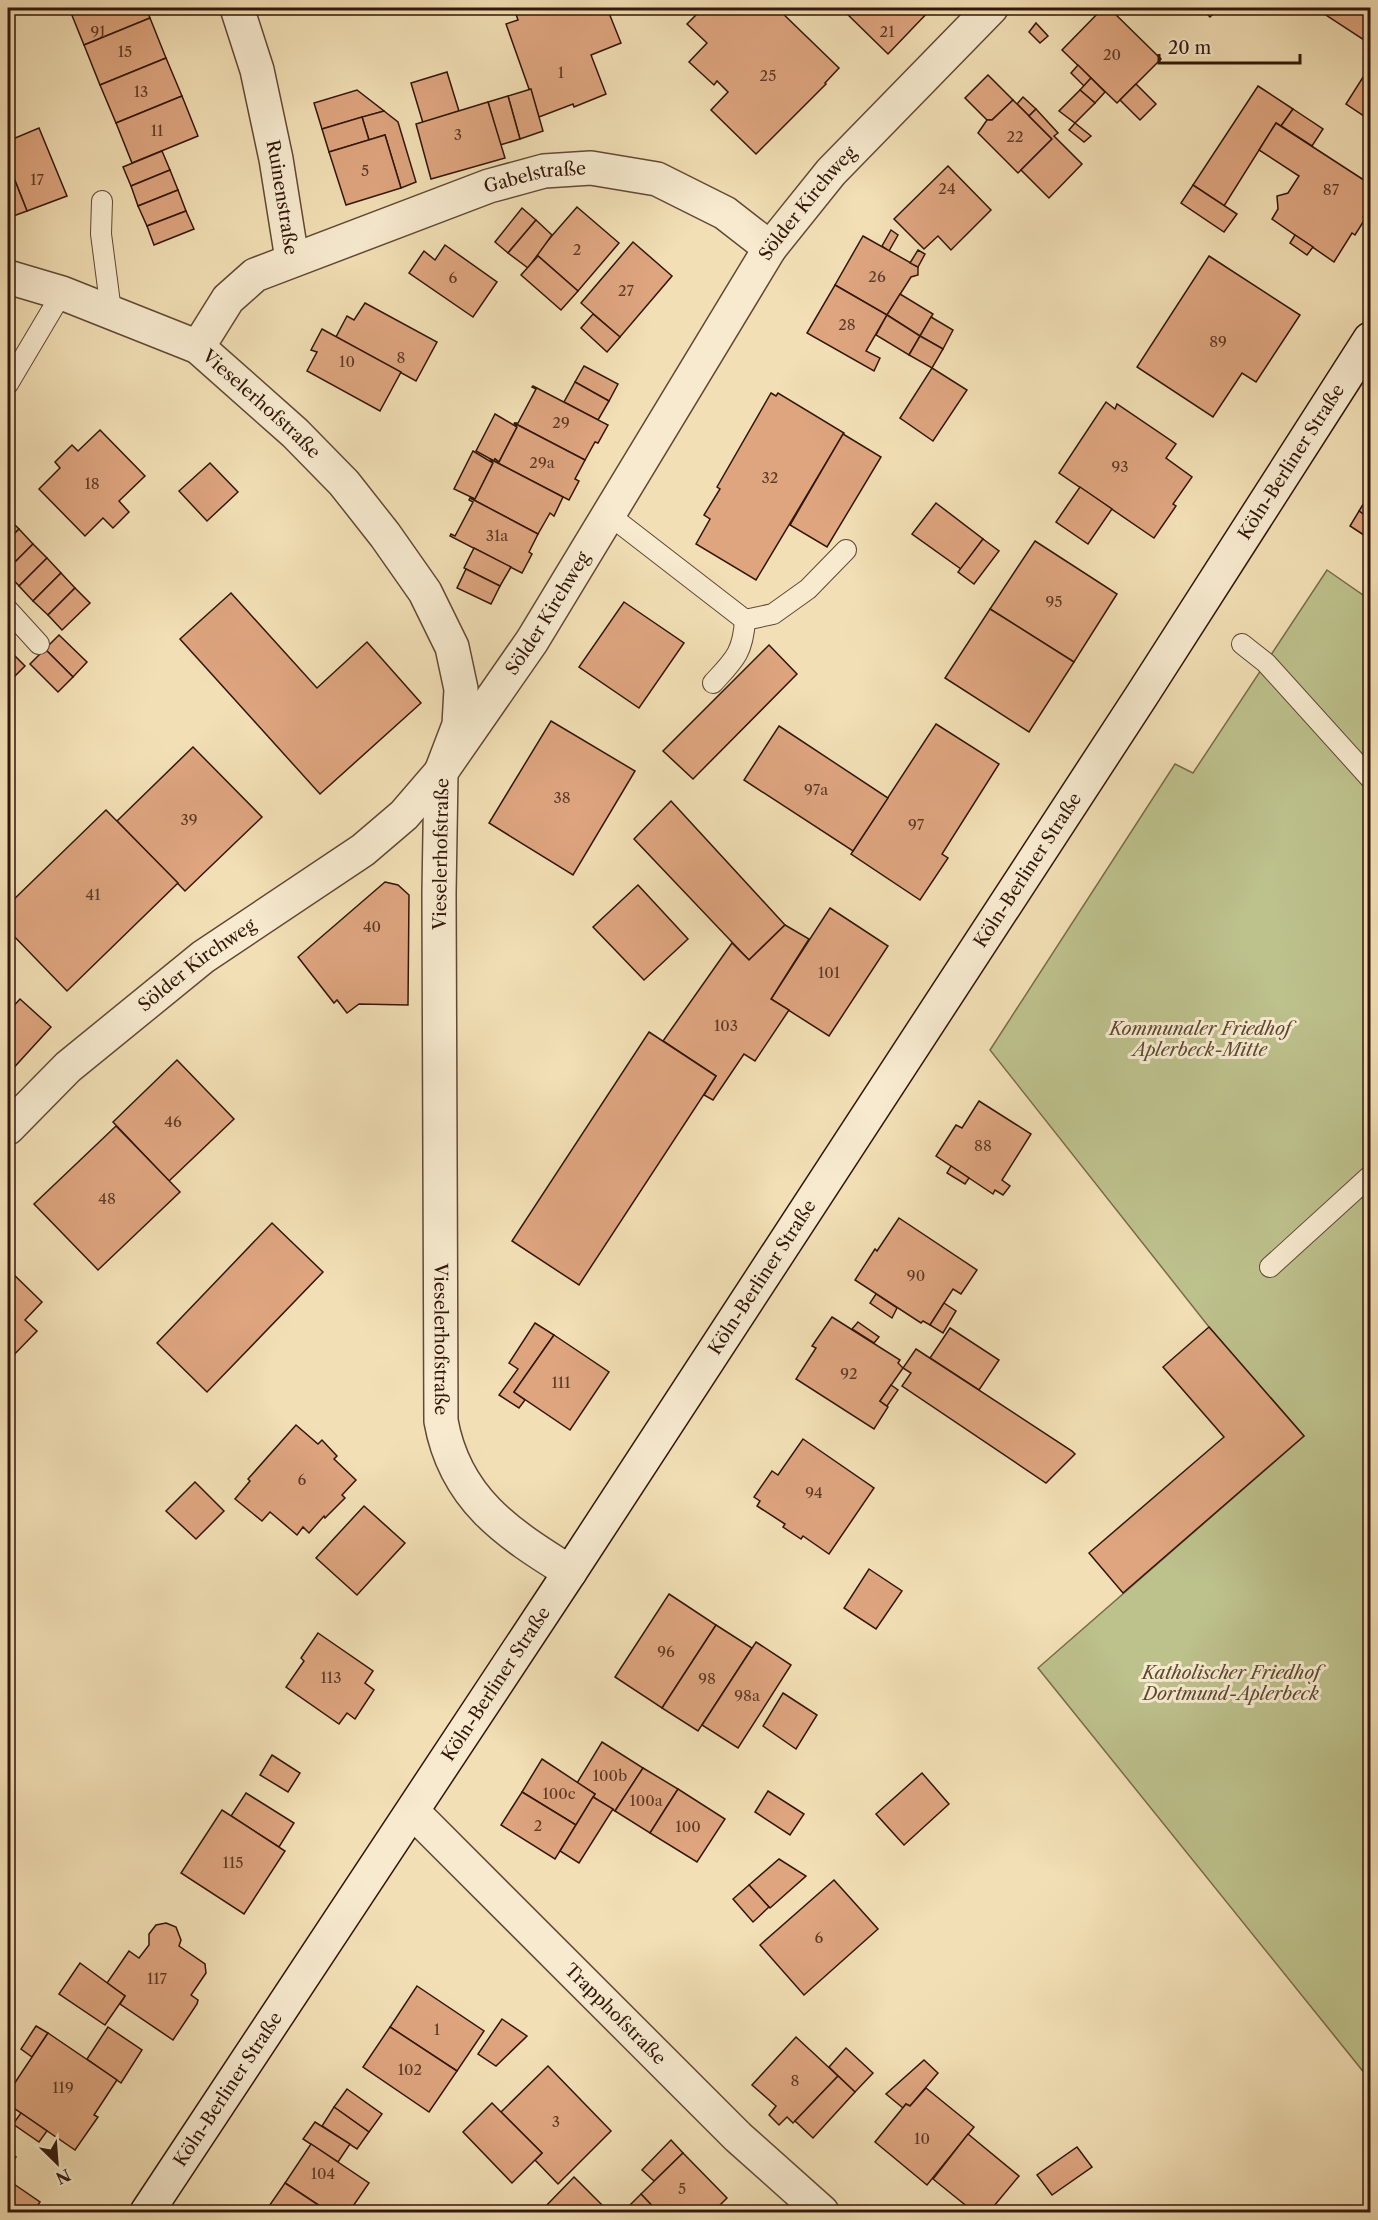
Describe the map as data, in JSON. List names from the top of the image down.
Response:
{
  "streets": {
    "street": [
      "Gabelstraße",
      "Ruinenstraße",
      "Sölder Kirchweg",
      "Vieselerhofstraße",
      "Köln-Berliner Straße",
      "Trapphofstraße"
    ]
  },
  "crossings": [
    ["Gabelstraße", "Ruinenstraße"],
    ["Gabelstraße", "Sölder Kirchweg"],
    ["Ruinenstraße", "Vieselerhofstraße"],
    ["Sölder Kirchweg", "Vieselerhofstraße"],
    ["Vieselerhofstraße", "Köln-Berliner Straße"],
    ["Köln-Berliner Straße", "Trapphofstraße"]
  ],
  "parks": ["Kommunaler Friedhof Aplerbeck-Mitte", "Katholischer Friedhof Dortmund-Aplerbeck"],
  "house_numbers": [
    "91",
    "21",
    "15",
    "20",
    "1",
    "25",
    "13",
    "11",
    "3",
    "22",
    "5",
    "17",
    "24",
    "87",
    "2",
    "26",
    "6",
    "27",
    "28",
    "89",
    "8",
    "10",
    "29",
    "29a",
    "93",
    "32",
    "18",
    "31a",
    "95",
    "97a",
    "38",
    "39",
    "97",
    "41",
    "40",
    "101",
    "103",
    "46",
    "88",
    "48",
    "90",
    "92",
    "111",
    "6",
    "94",
    "96",
    "113",
    "98",
    "98a",
    "100b",
    "100c",
    "100a",
    "2",
    "100",
    "115",
    "6",
    "117",
    "1",
    "102",
    "8",
    "119",
    "3",
    "10",
    "104",
    "5"
  ],
  "scale_bar": "20 m",
  "north": "bottom right"
}
